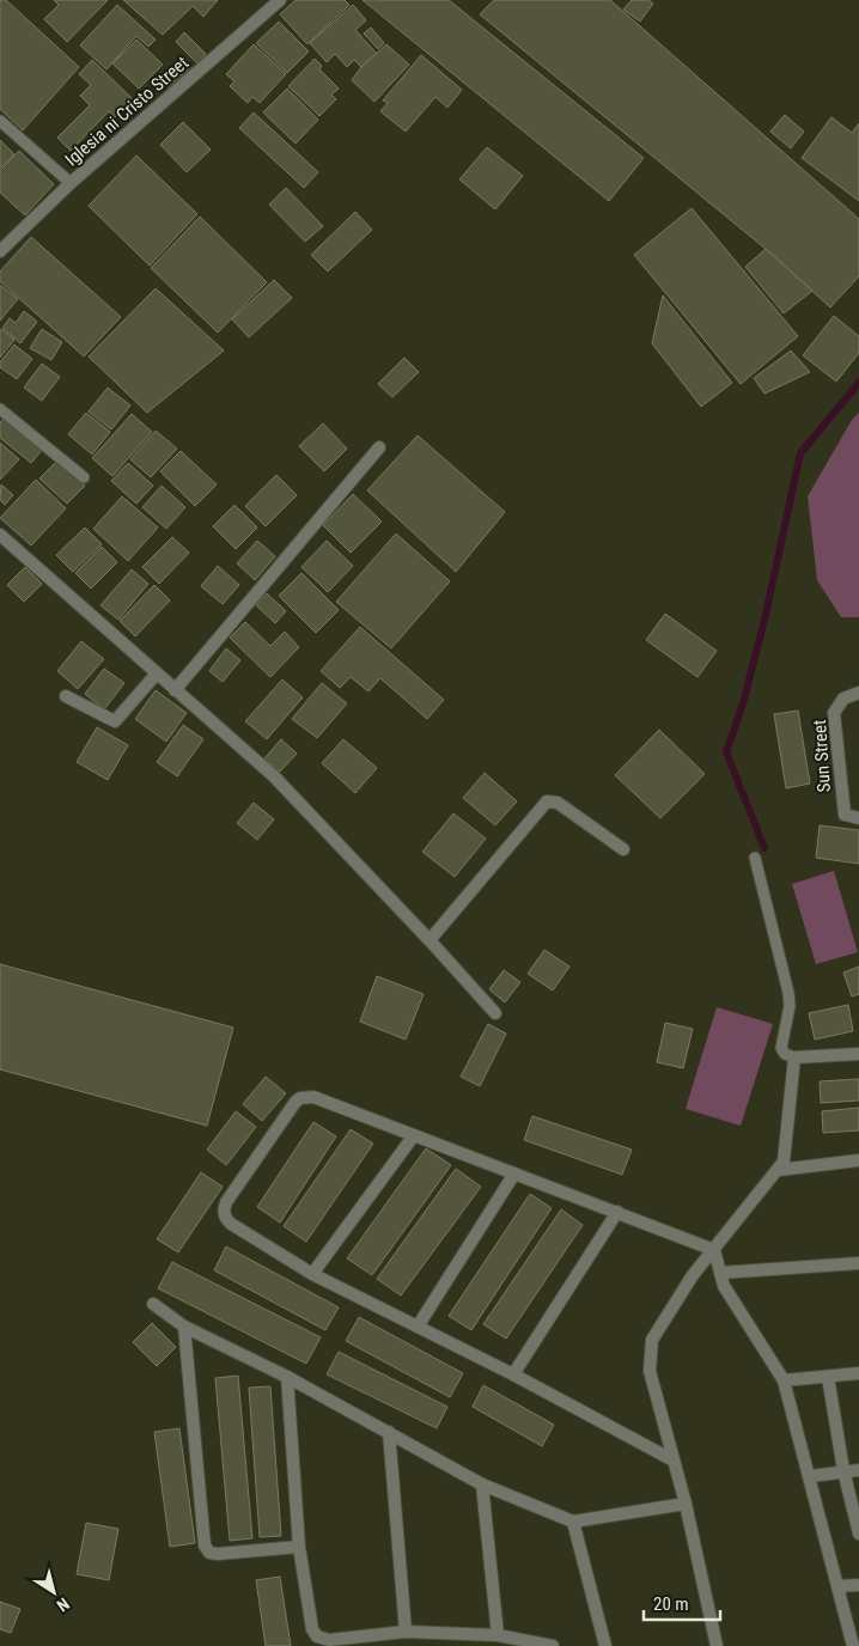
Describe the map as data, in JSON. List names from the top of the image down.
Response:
{
  "streets": {
    "street": ["Iglesia ni Cristo Street", "Sun Street"]
  },
  "scale_bar": "20 m",
  "north": "bottom right"
}
